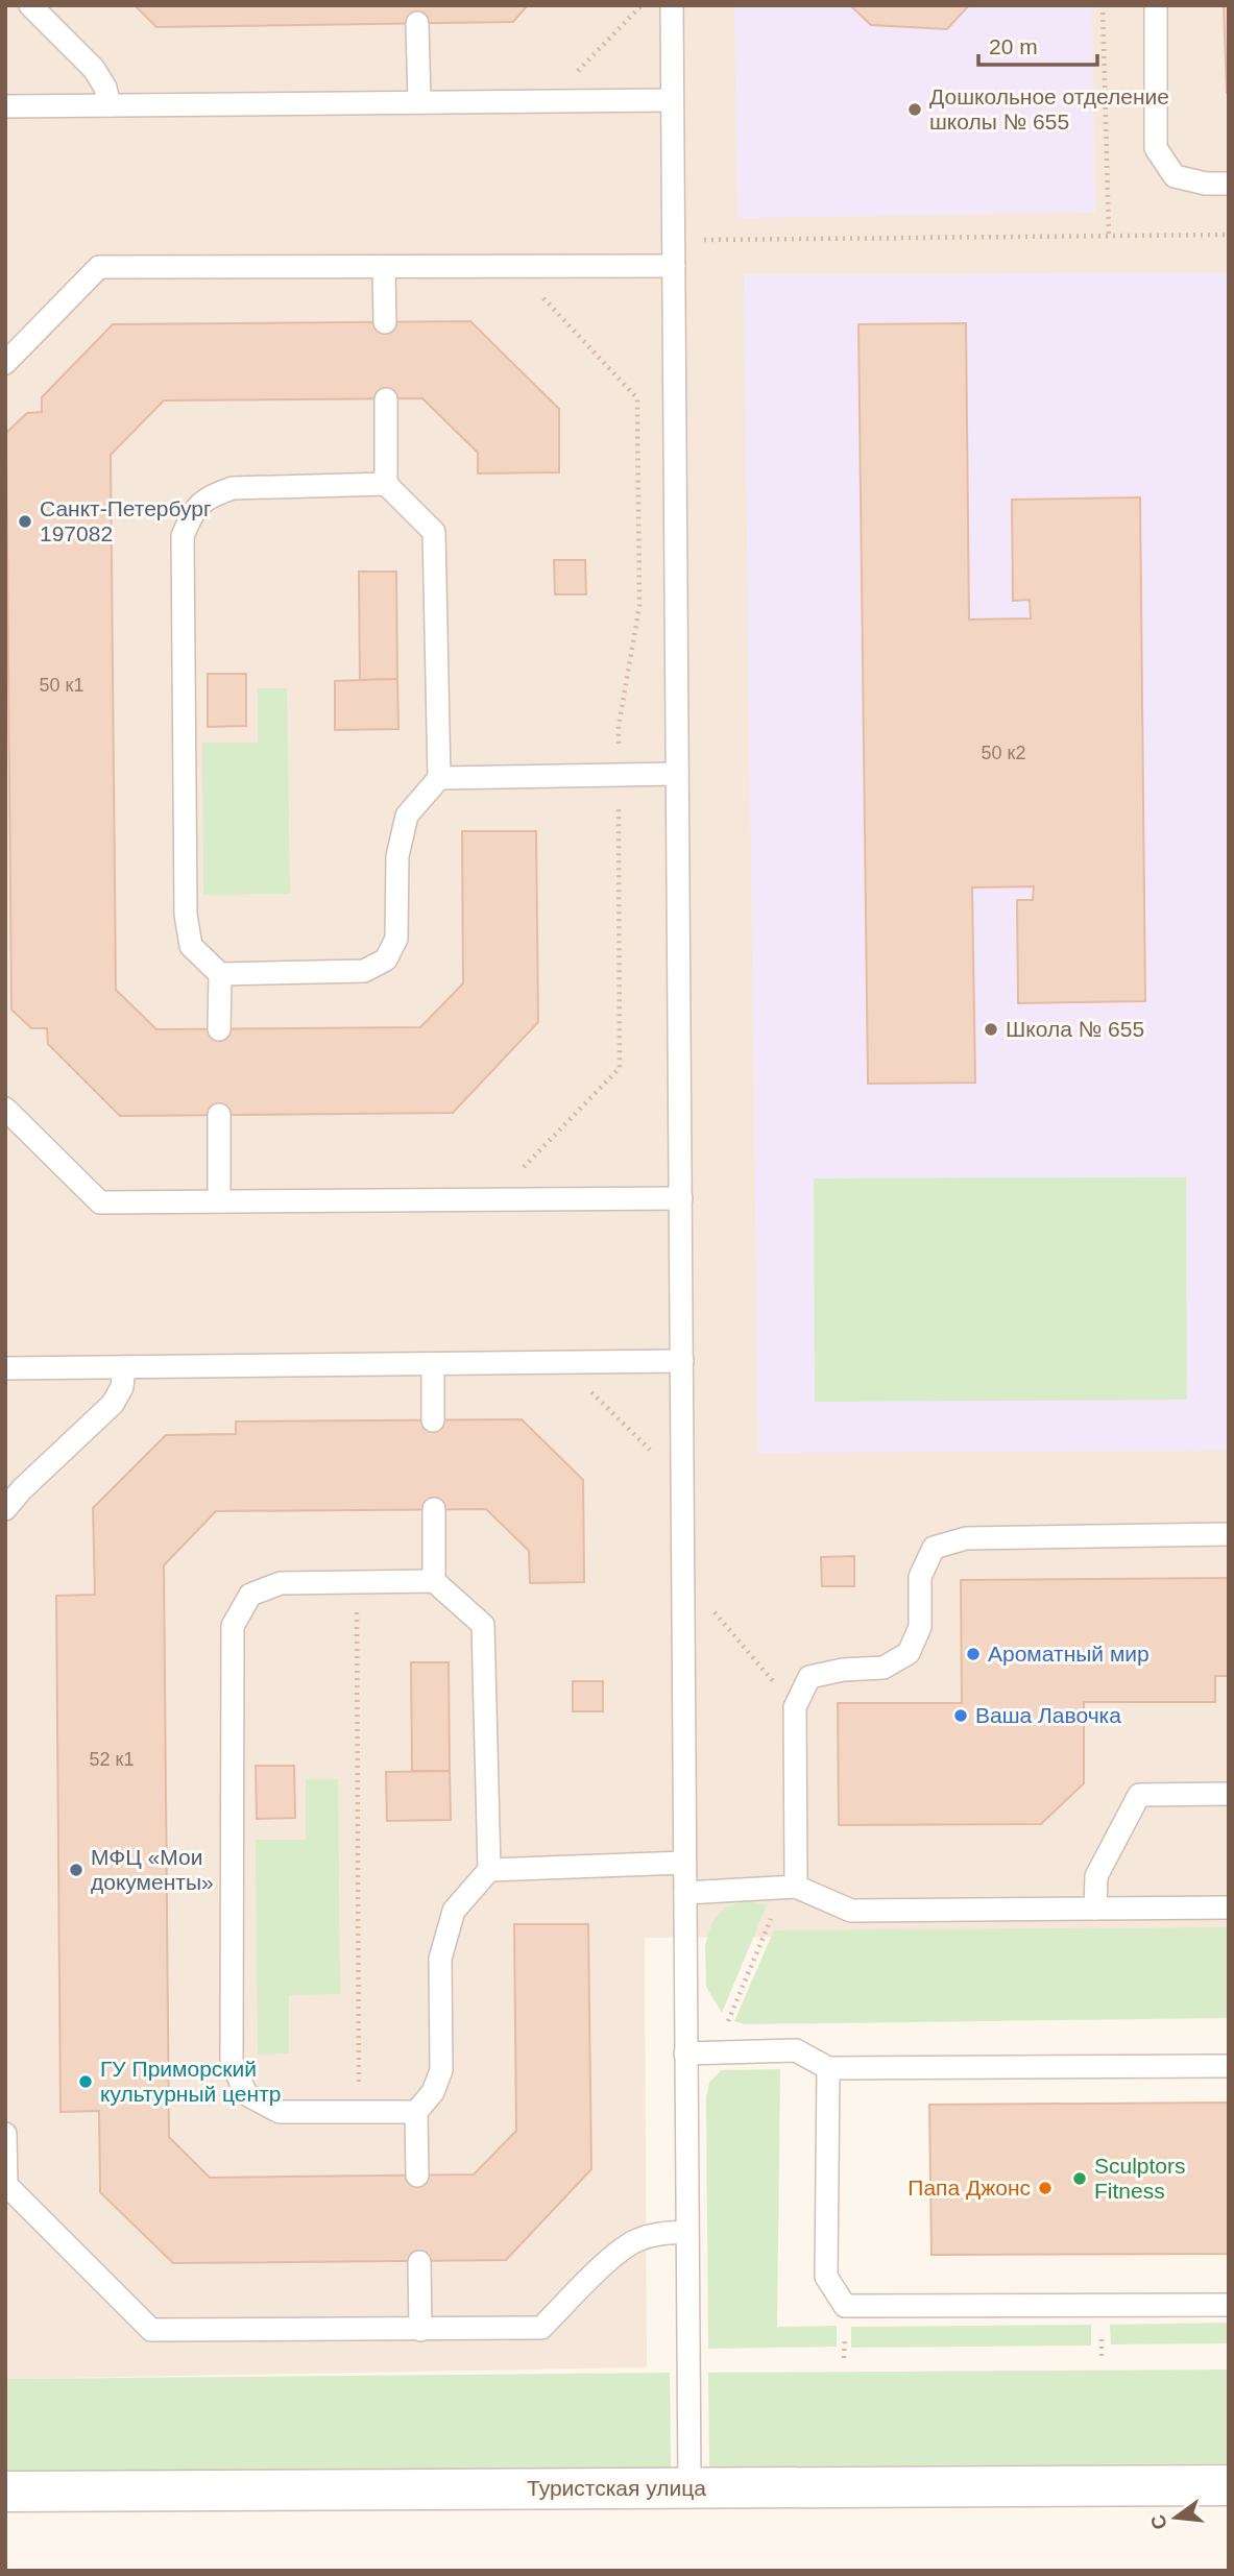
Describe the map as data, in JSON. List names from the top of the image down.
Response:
{
  "streets": {
    "street": ["Туристская улица"]
  },
  "places": [
    "Дошкольное отделение школы № 655",
    "Санкт-Петербург 197082",
    "Школа № 655",
    "Ароматный мир",
    "Ваша Лавочка",
    "МФЦ «Мои документы»",
    "ГУ Приморский культурный центр",
    "Sculptors Fitness",
    "Папа Джонс"
  ],
  "house_numbers": ["50 к1", "50 к2", "52 к1"],
  "scale_bar": "20 m",
  "north": "left"
}
